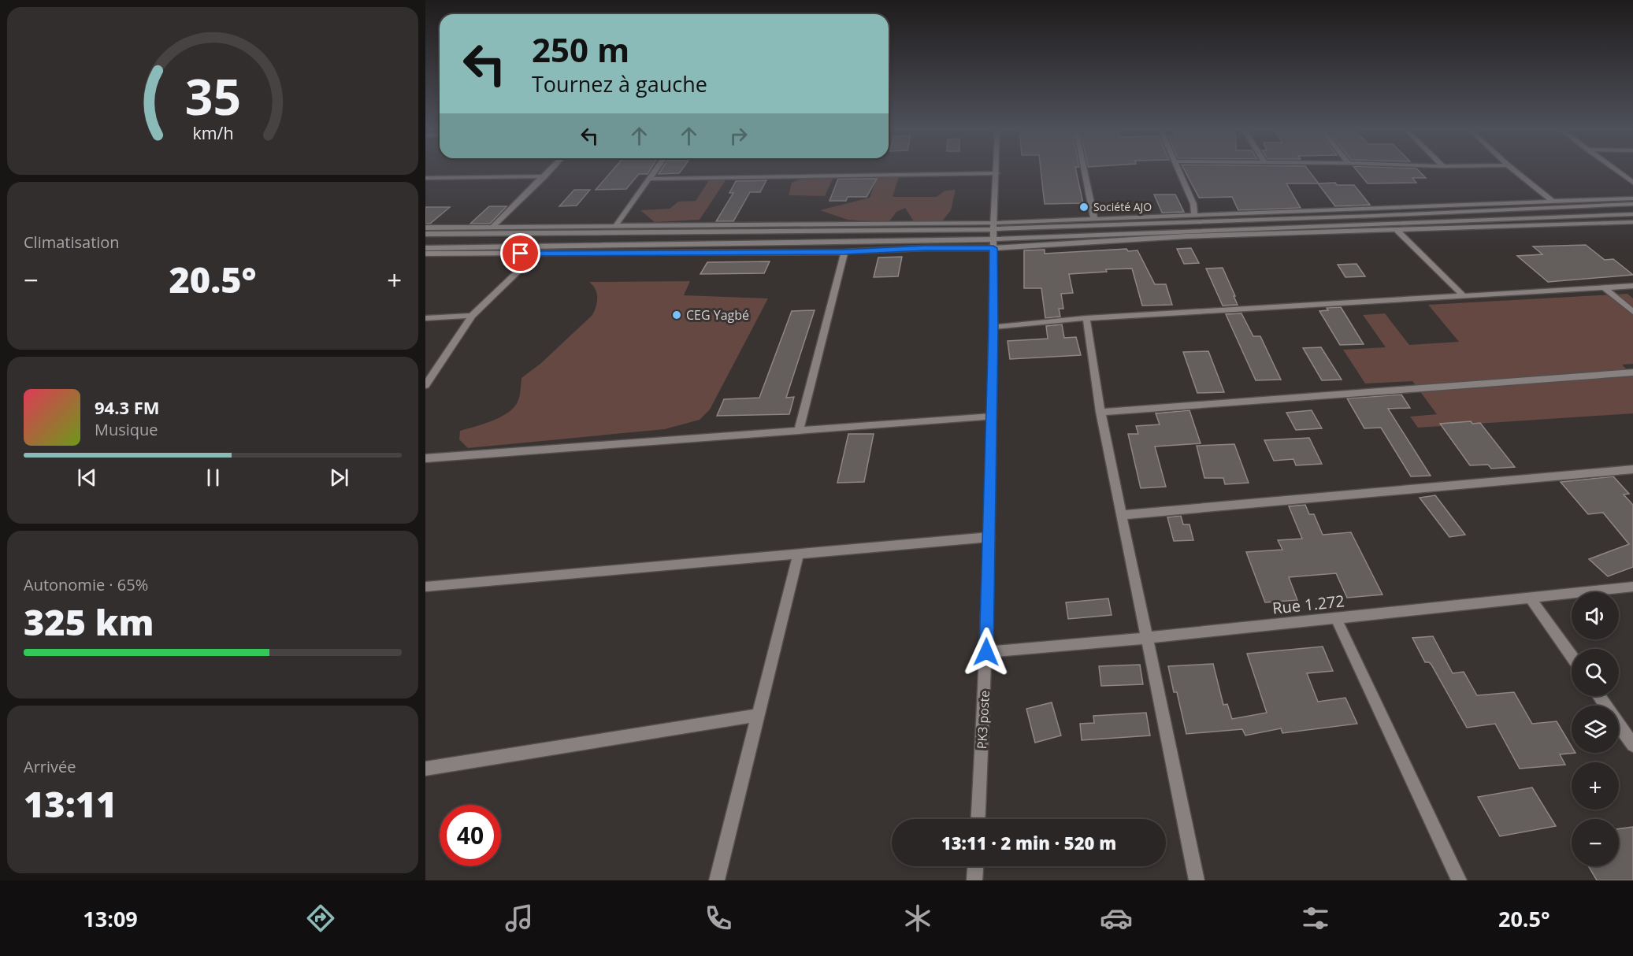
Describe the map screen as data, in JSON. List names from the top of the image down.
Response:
{
  "streets": {
    "street": ["Rue 1.272", "PK3 poste"]
  },
  "crossings": [
    ["Rue 1.272", "PK3 poste"]
  ],
  "places": ["Société AJO", "CEG Yagbé"],
  "page": {
    "turn": ["250 m", "Tournez à gauche"],
    "tile": [
      "Climatisation",
      ["Autonomie · 65%", "325 km"],
      ["Arrivée", "13:11"]
    ],
    "heat": ["−", "20.5°", "+"],
    "song": ["94.3 FM", "Musique"],
    "map_buttons": ["+", "−"],
    "limit": "40",
    "trip": "13:11 · 2 min · 520 m",
    "tabs": ["13:09", "20.5°"],
    "gauge": ["35", "km/h"]
  }
}
